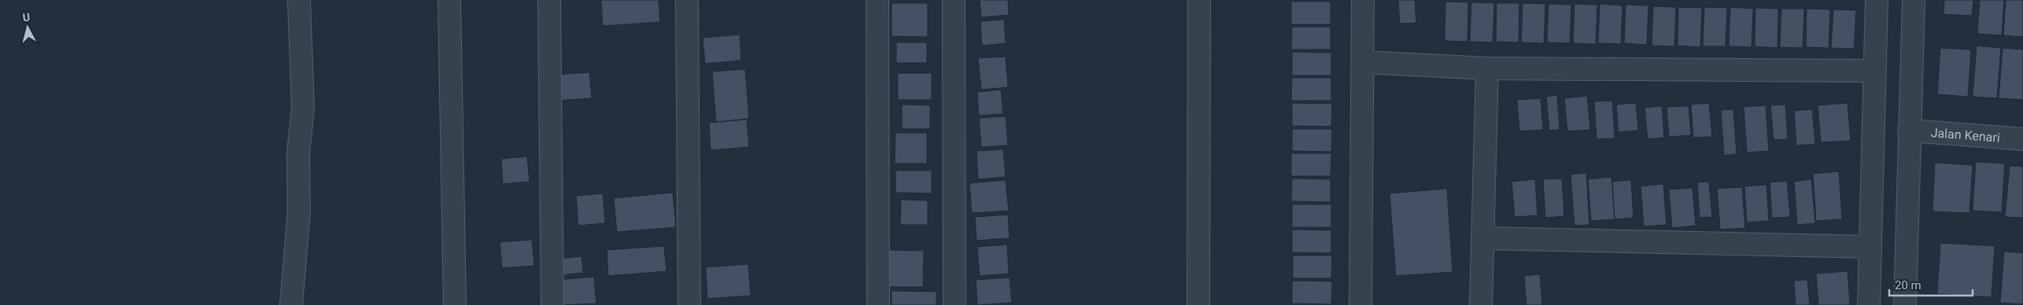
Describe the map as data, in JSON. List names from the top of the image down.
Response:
{
  "streets": {
    "street": ["Jalan Kenari"]
  },
  "scale_bar": "20 m",
  "north": "top"
}
